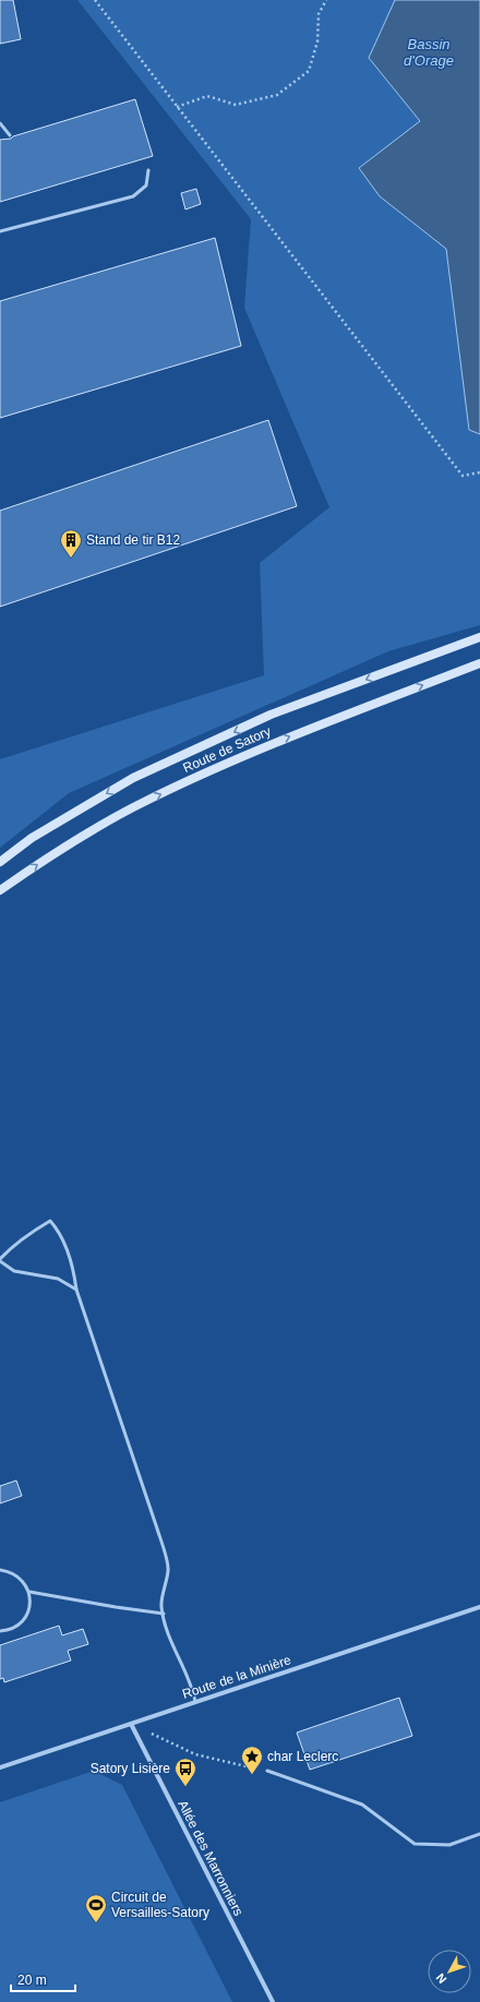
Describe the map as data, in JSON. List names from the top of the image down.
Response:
{
  "streets": {
    "main road": ["Route de Satory"],
    "street": ["Route de la Minière", "Allée des Marronniers"]
  },
  "crossings": [
    ["Route de la Minière", "Allée des Marronniers"]
  ],
  "water": ["Bassin d'Orage"],
  "places": {
    "building": ["Stand de tir B12"],
    "place": ["char Leclerc"],
    "bus stop": ["Satory Lisière"],
    "sports": ["Circuit de Versailles-Satory"]
  },
  "scale_bar": "20 m",
  "north": "bottom left"
}
